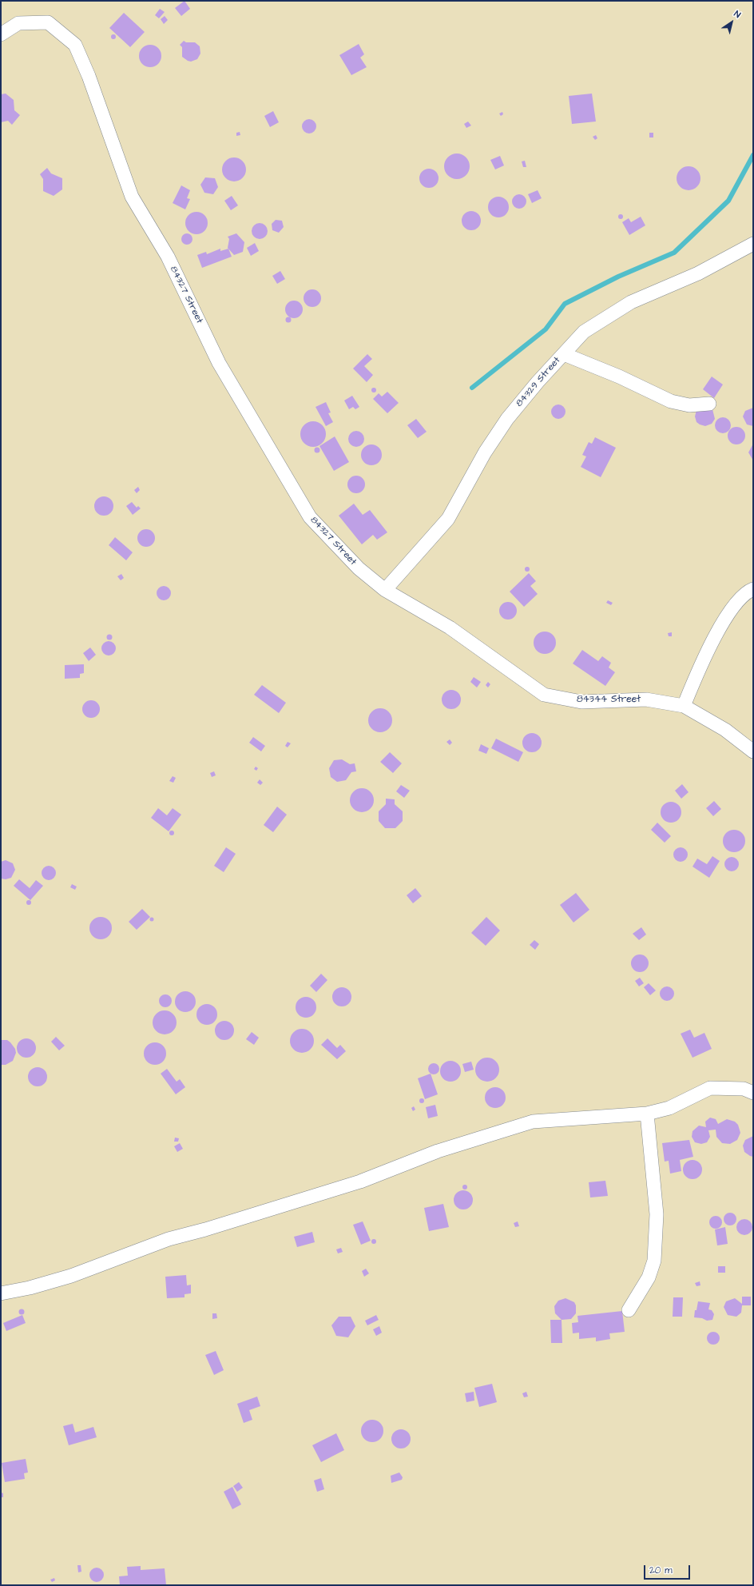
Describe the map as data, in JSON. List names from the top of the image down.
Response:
{
  "streets": {
    "street": ["84327 Street", "84329 Street", "84344 Street"]
  },
  "crossings": [
    ["84327 Street", "84329 Street"],
    ["84327 Street", "84344 Street"],
    ["84329 Street", "84344 Street"]
  ],
  "scale_bar": "20 m",
  "north": "top right"
}
